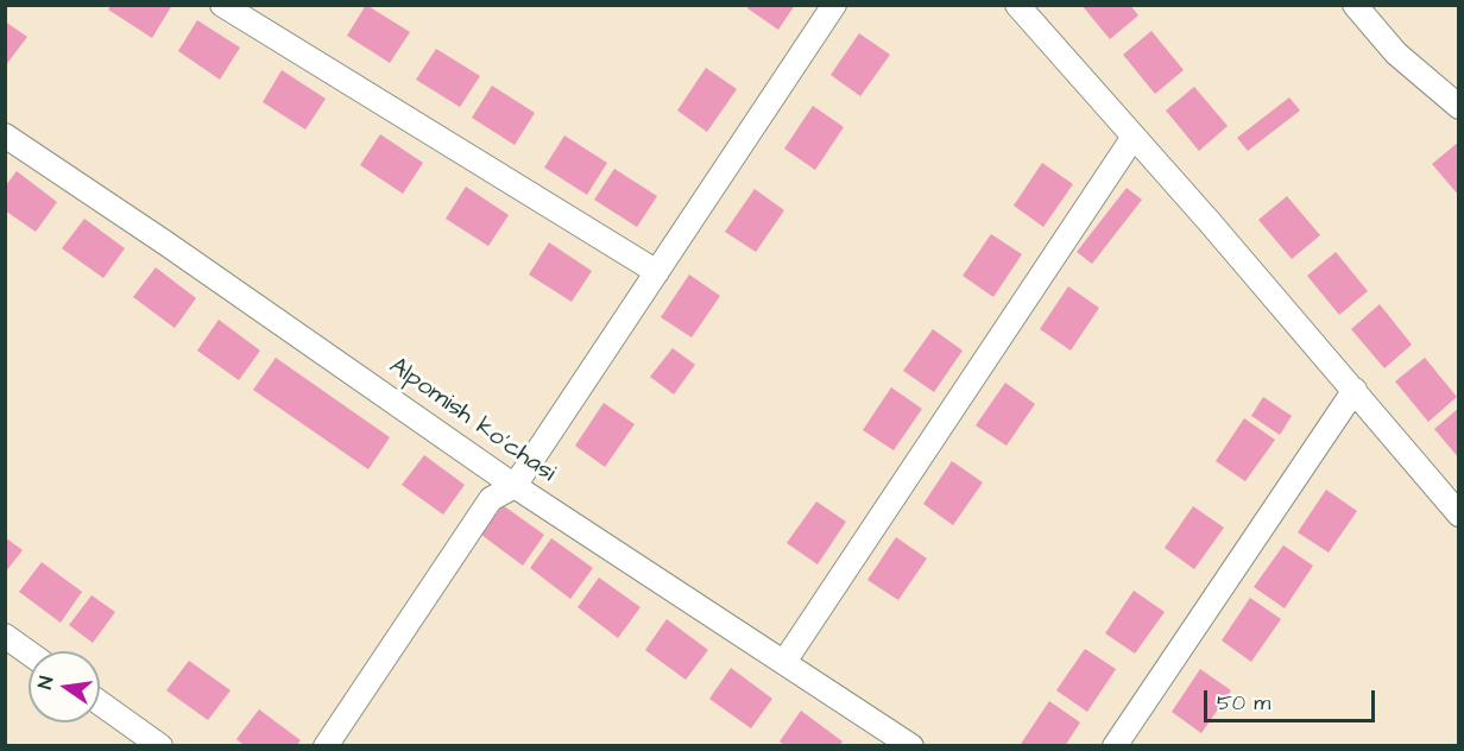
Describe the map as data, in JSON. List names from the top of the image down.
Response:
{
  "streets": {
    "street": ["Alpomish ko'chasi"]
  },
  "scale_bar": "50 m",
  "north": "left"
}
